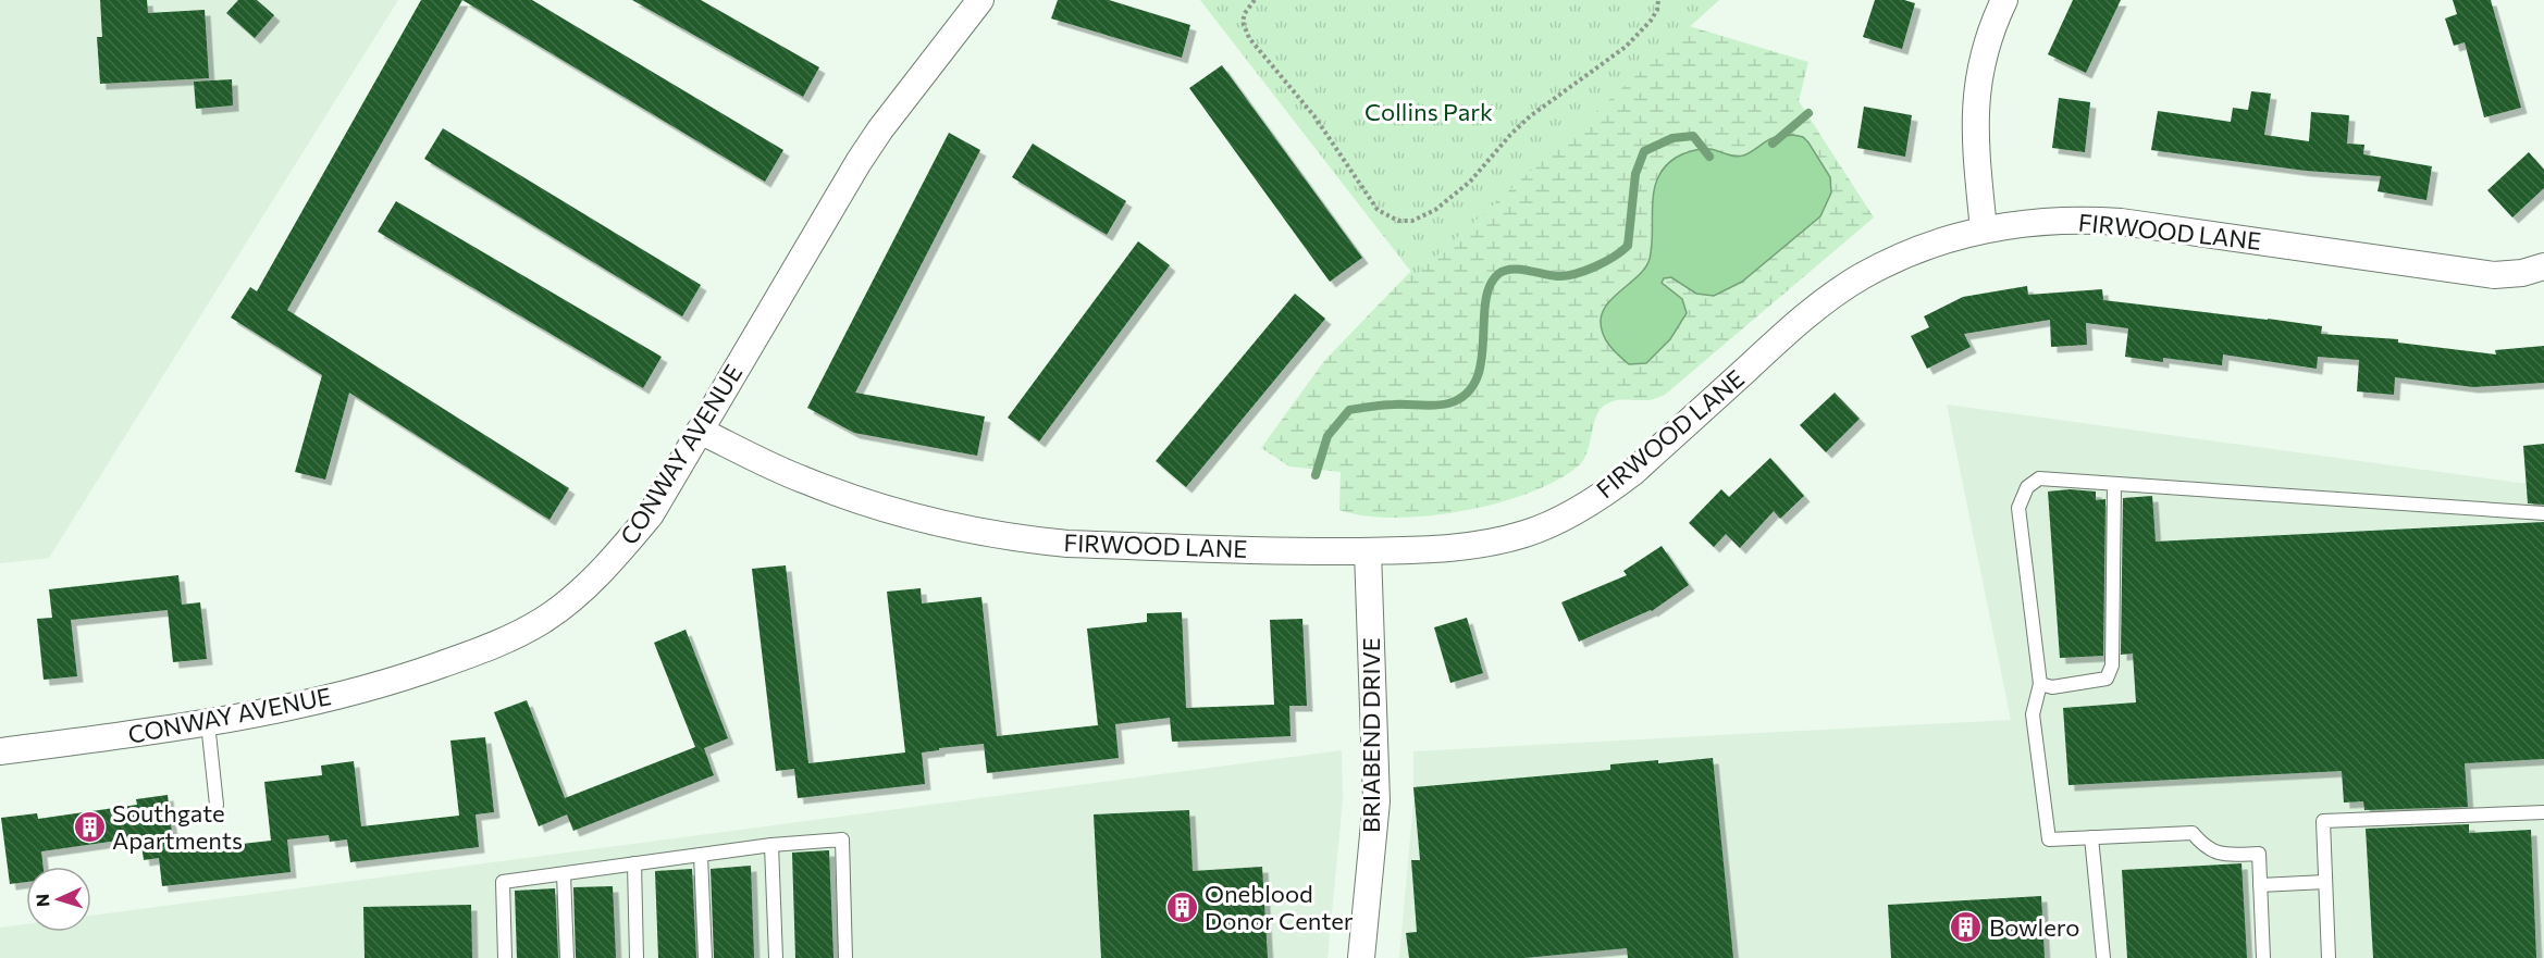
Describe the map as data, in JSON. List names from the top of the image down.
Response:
{
  "streets": {
    "street": ["FIRWOOD LANE", "CONWAY AVENUE", "BRIABEND DRIVE"]
  },
  "crossings": [
    ["FIRWOOD LANE", "CONWAY AVENUE"],
    ["FIRWOOD LANE", "BRIABEND DRIVE"]
  ],
  "parks": ["Collins Park"],
  "places": {
    "building": ["Southgate Apartments", "Oneblood Donor Center", "Bowlero"]
  },
  "north": "left"
}
